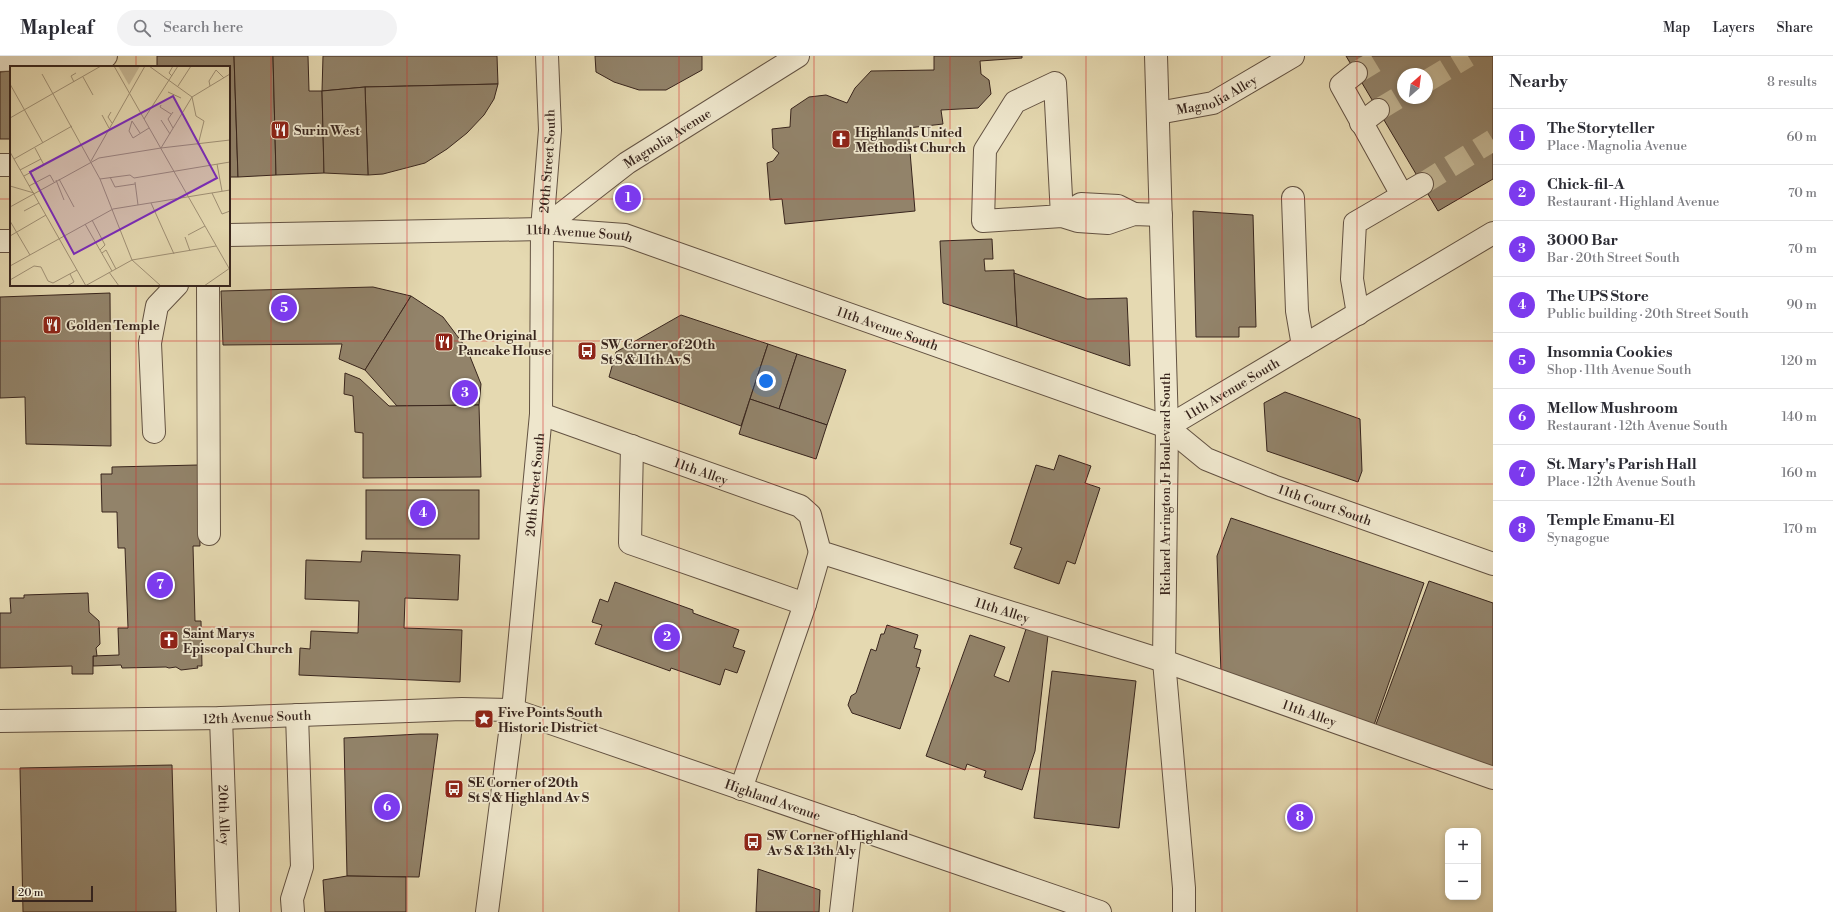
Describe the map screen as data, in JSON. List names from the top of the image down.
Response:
{
  "streets": {
    "street": [
      "Magnolia Alley",
      "Magnolia Avenue",
      "20th Street South",
      "11th Avenue South",
      "11th Alley",
      "Richard Arrington Jr Boulevard South",
      "11th Court South",
      "12th Avenue South",
      "Highland Avenue",
      "20th Alley"
    ]
  },
  "crossings": [
    ["Magnolia Alley", "Richard Arrington Jr Boulevard South"],
    ["Magnolia Avenue", "20th Street South"],
    ["Magnolia Avenue", "11th Avenue South"],
    ["20th Street South", "11th Avenue South"],
    ["20th Street South", "11th Alley"],
    ["20th Street South", "12th Avenue South"],
    ["20th Street South", "Highland Avenue"],
    ["11th Avenue South", "Richard Arrington Jr Boulevard South"],
    ["11th Avenue South", "11th Court South"],
    ["11th Alley", "Richard Arrington Jr Boulevard South"],
    ["Richard Arrington Jr Boulevard South", "11th Court South"],
    ["12th Avenue South", "Highland Avenue"],
    ["12th Avenue South", "20th Alley"]
  ],
  "places": {
    "restaurant": ["Surin West", "Golden Temple", "The Original Pancake House"],
    "church": ["Highlands United Methodist Church", "Saint Marys Episcopal Church"],
    "bus stop": ["SW Corner of 20th St S & 11th Av S", "SE Corner of 20th St S & Highland Av S", "SW Corner of Highland Av S & 13th Aly"],
    "place": ["Five Points South Historic District"]
  },
  "scale_bar": "20 m",
  "north": "top right",
  "page": {
    "header": "Mapleaf",
    "search": "Search here",
    "nav": ["Map", "Layers", "Share"],
    "heading": ["Nearby", "8 results"],
    "list": [
      {
        "mark": "1",
        "name": "The Storyteller",
        "note": "Place · Magnolia Avenue",
        "value": "60 m"
      },
      {
        "mark": "2",
        "name": "Chick-fil-A",
        "note": "Restaurant · Highland Avenue",
        "value": "70 m"
      },
      {
        "mark": "3",
        "name": "3000 Bar",
        "note": "Bar · 20th Street South",
        "value": "70 m"
      },
      {
        "mark": "4",
        "name": "The UPS Store",
        "note": "Public building · 20th Street South",
        "value": "90 m"
      },
      {
        "mark": "5",
        "name": "Insomnia Cookies",
        "note": "Shop · 11th Avenue South",
        "value": "120 m"
      },
      {
        "mark": "6",
        "name": "Mellow Mushroom",
        "note": "Restaurant · 12th Avenue South",
        "value": "140 m"
      },
      {
        "mark": "7",
        "name": "St. Mary's Parish Hall",
        "note": "Place · 12th Avenue South",
        "value": "160 m"
      },
      {
        "mark": "8",
        "name": "Temple Emanu-El",
        "note": "Synagogue",
        "value": "170 m"
      }
    ],
    "pins": [
      "1",
      "5",
      "3",
      "4",
      "7",
      "2",
      "6",
      "8"
    ],
    "map_buttons": ["+", "−"],
    "scale": "20 m"
  }
}
